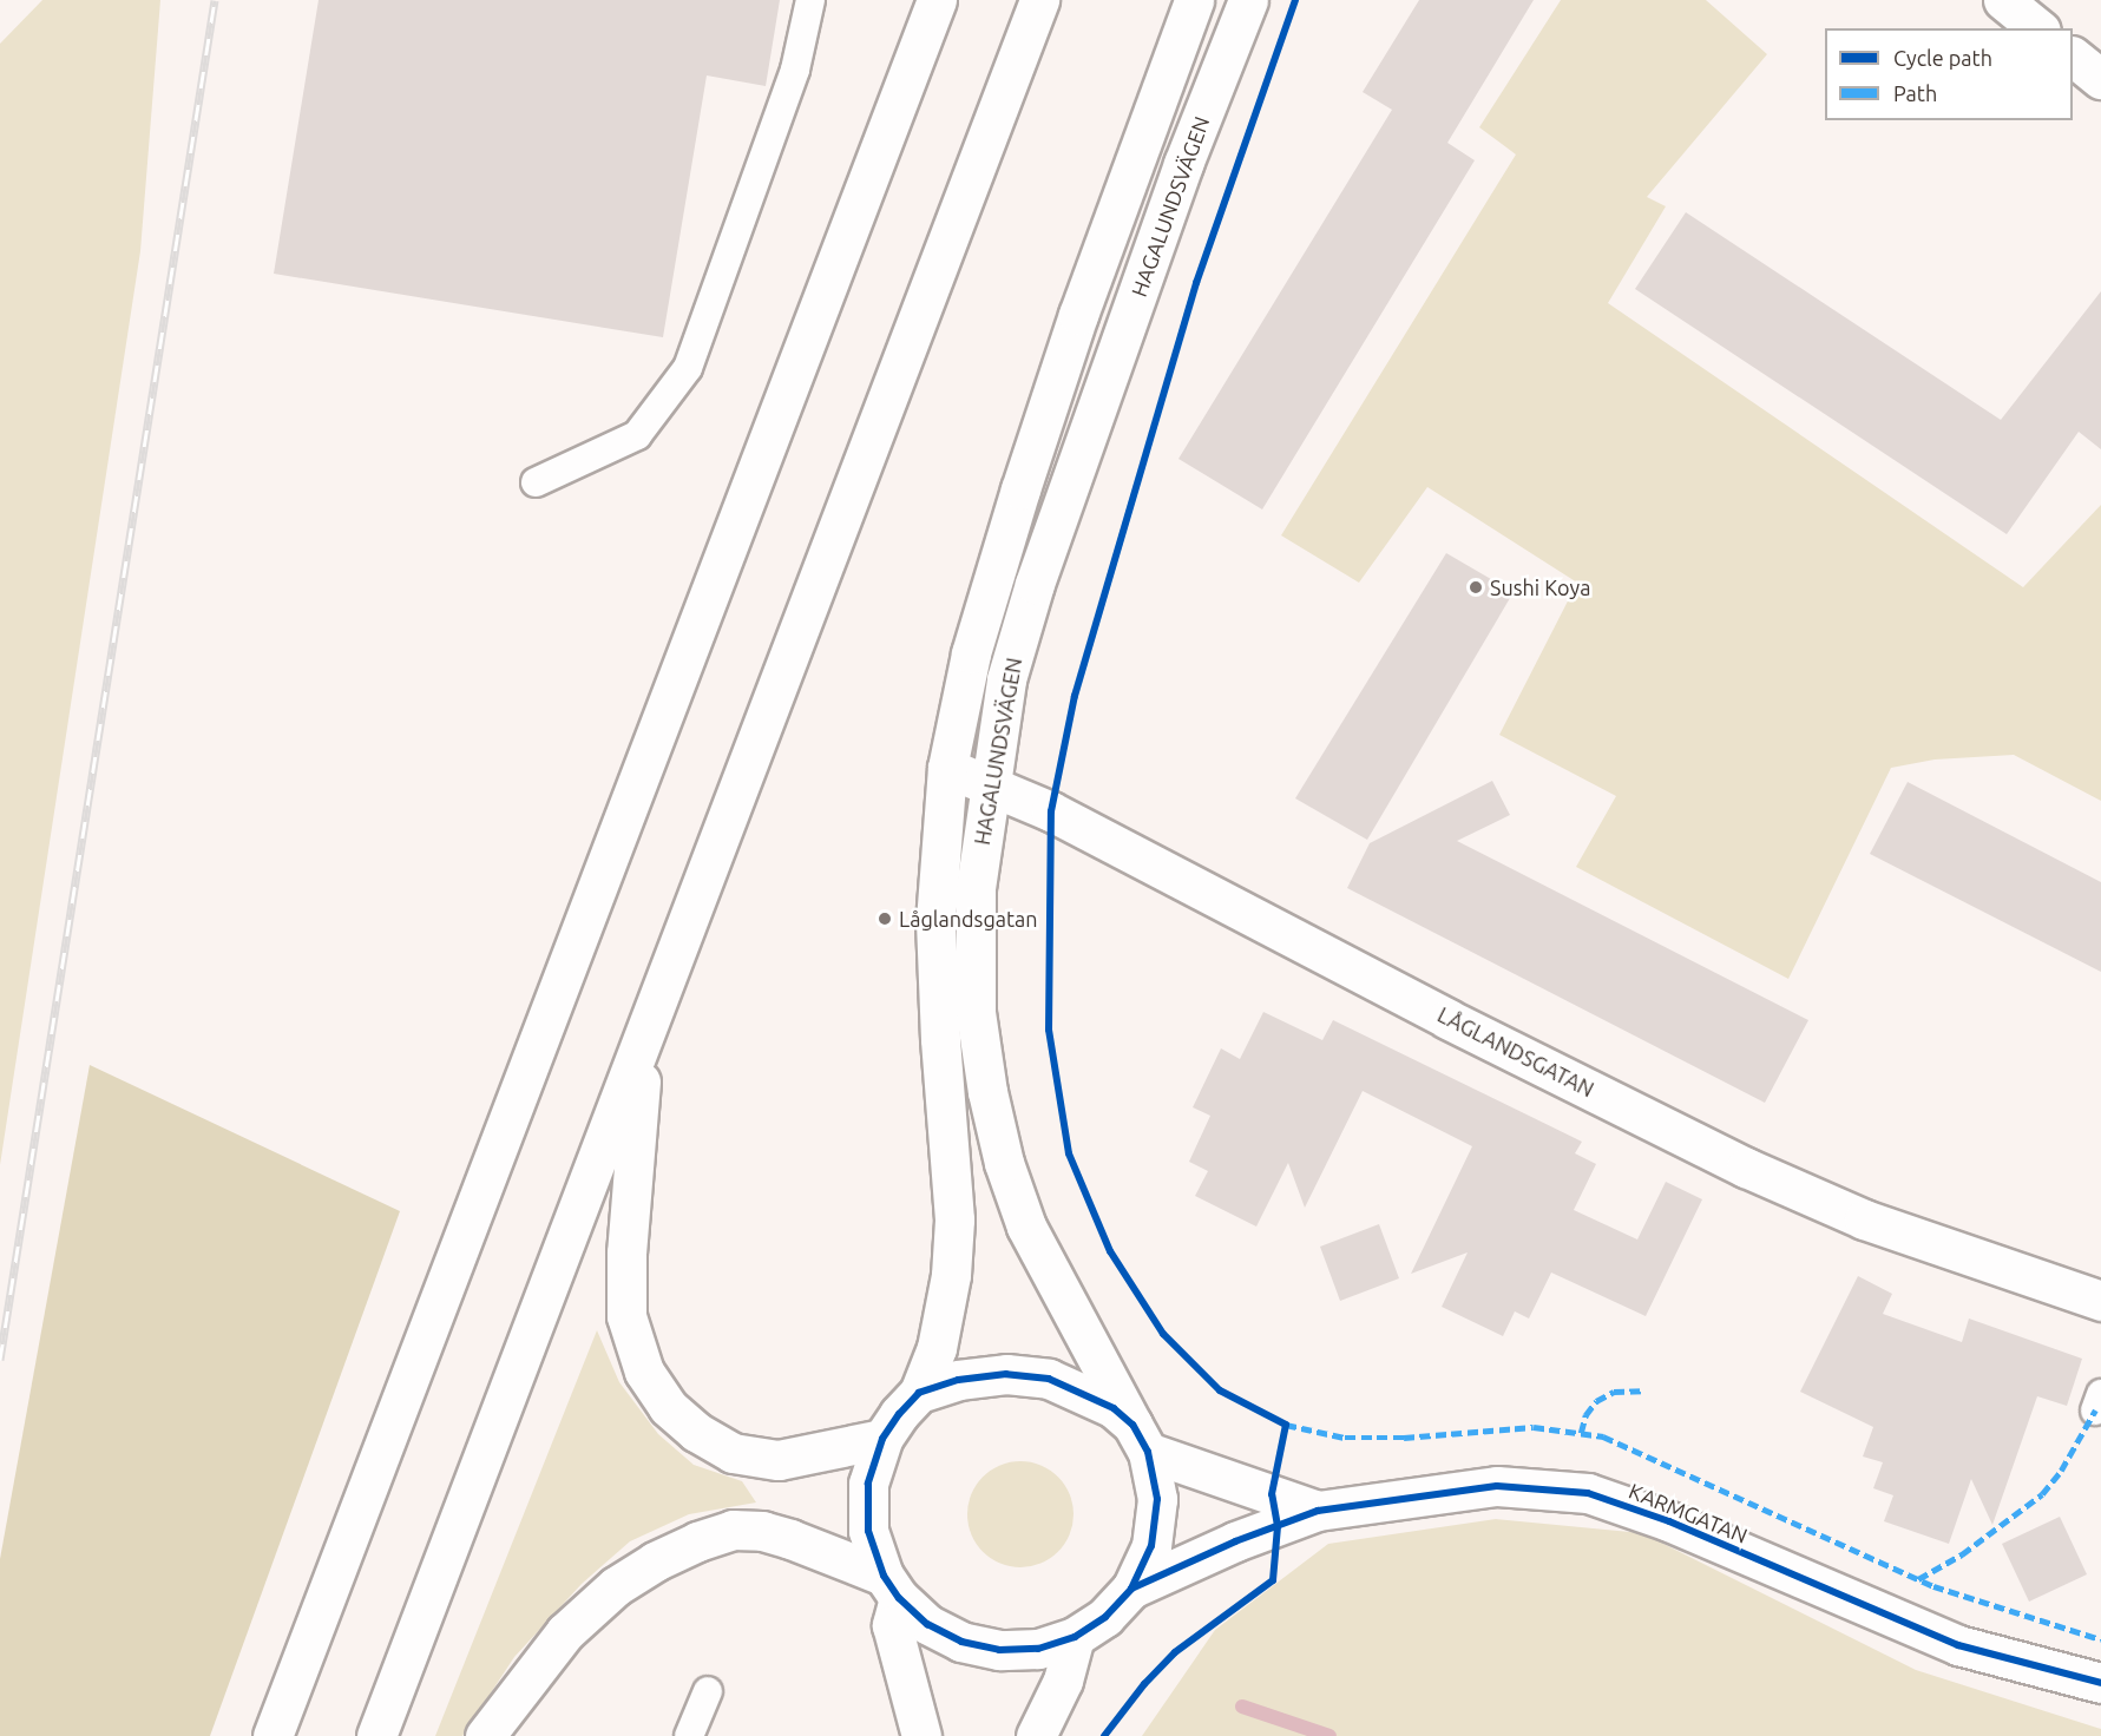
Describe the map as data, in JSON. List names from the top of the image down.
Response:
{
  "streets": {
    "main road": ["HAGALUNDSVÄGEN", "LÅGLANDSGATAN", "KARMGATAN"]
  },
  "crossings": [
    ["HAGALUNDSVÄGEN", "LÅGLANDSGATAN"],
    ["HAGALUNDSVÄGEN", "KARMGATAN"]
  ],
  "places": ["Sushi Koya", "Låglandsgatan"],
  "legend": ["Cycle path", "Path"]
}
